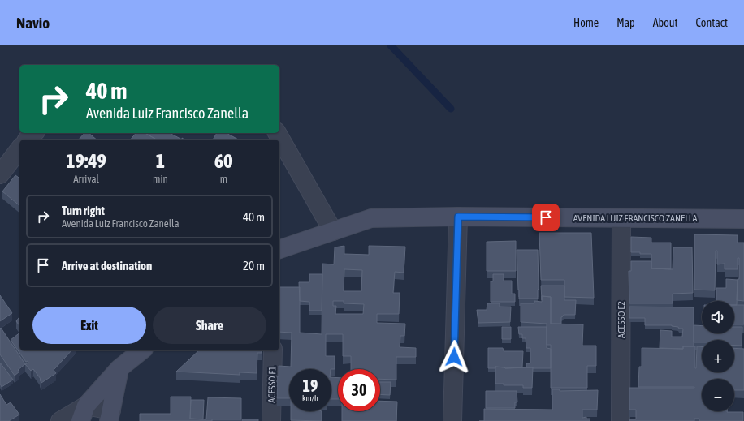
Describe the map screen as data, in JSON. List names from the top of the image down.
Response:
{
  "streets": {
    "street": ["AVENIDA LUIZ FRANCISCO ZANELLA", "ACESSO E2", "ACESSO F1"]
  },
  "crossings": [
    ["AVENIDA LUIZ FRANCISCO ZANELLA", "ACESSO E2"]
  ],
  "page": {
    "header": "Navio",
    "nav": [
      "Home",
      "Map",
      "About",
      "Contact"
    ],
    "turn": ["40 m", "Avenida Luiz Francisco Zanella"],
    "eta": [
      "19:49",
      "Arrival",
      "1",
      "min",
      "60",
      "m"
    ],
    "list": [
      {
        "name": "Turn right",
        "note": "Avenida Luiz Francisco Zanella",
        "value": "40 m"
      },
      {
        "name": "Arrive at destination",
        "value": "20 m"
      }
    ],
    "buttons": ["Exit", "Share"],
    "map_buttons": ["+", "−"],
    "speed": "19 km/h",
    "limit": "30"
  }
}
